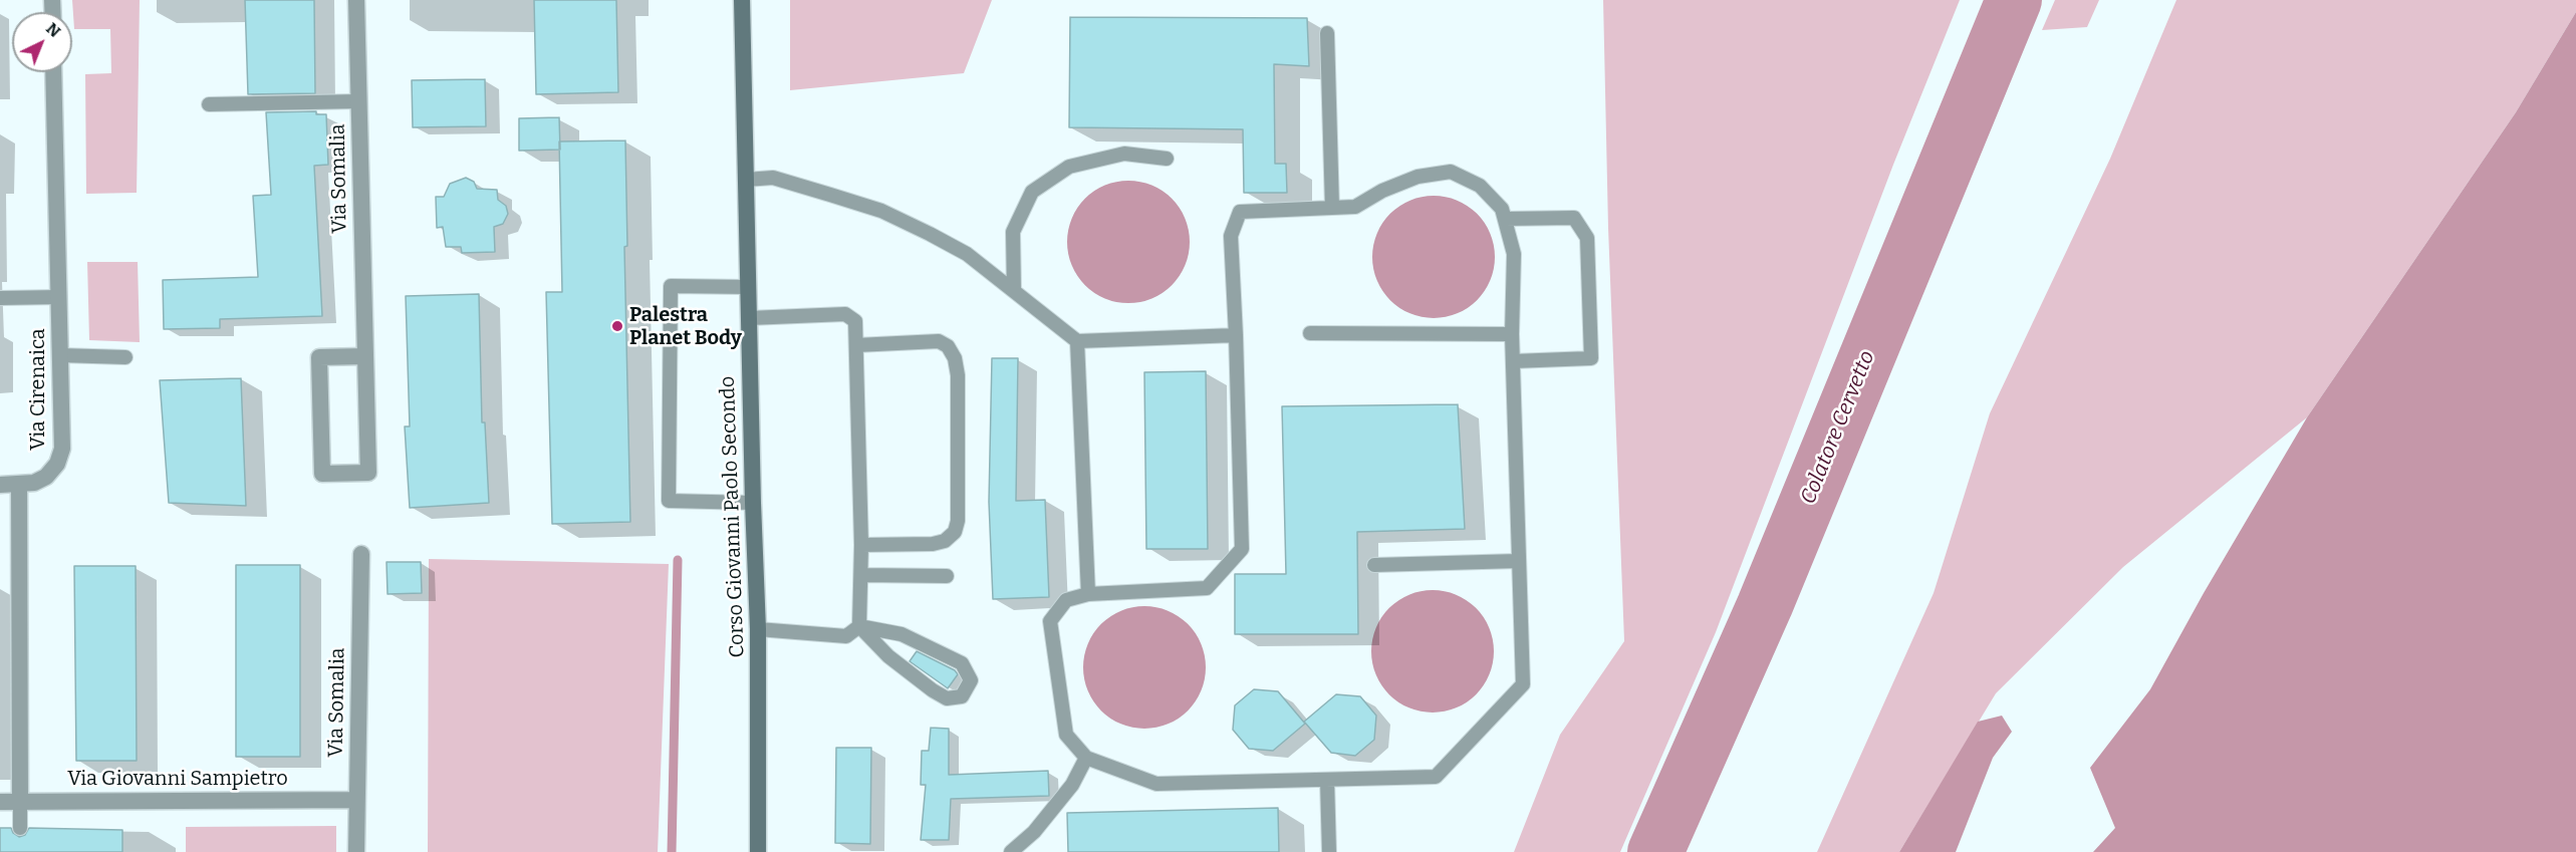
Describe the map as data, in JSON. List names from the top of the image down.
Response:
{
  "streets": {
    "main road": ["Corso Giovanni Paolo Secondo"],
    "street": ["Via Somalia", "Via Cirenaica", "Via Giovanni Sampietro"]
  },
  "crossings": [
    ["Via Somalia", "Via Giovanni Sampietro"]
  ],
  "water": ["Colatore Cervetto"],
  "places": ["Palestra Planet Body"],
  "north": "top right"
}
